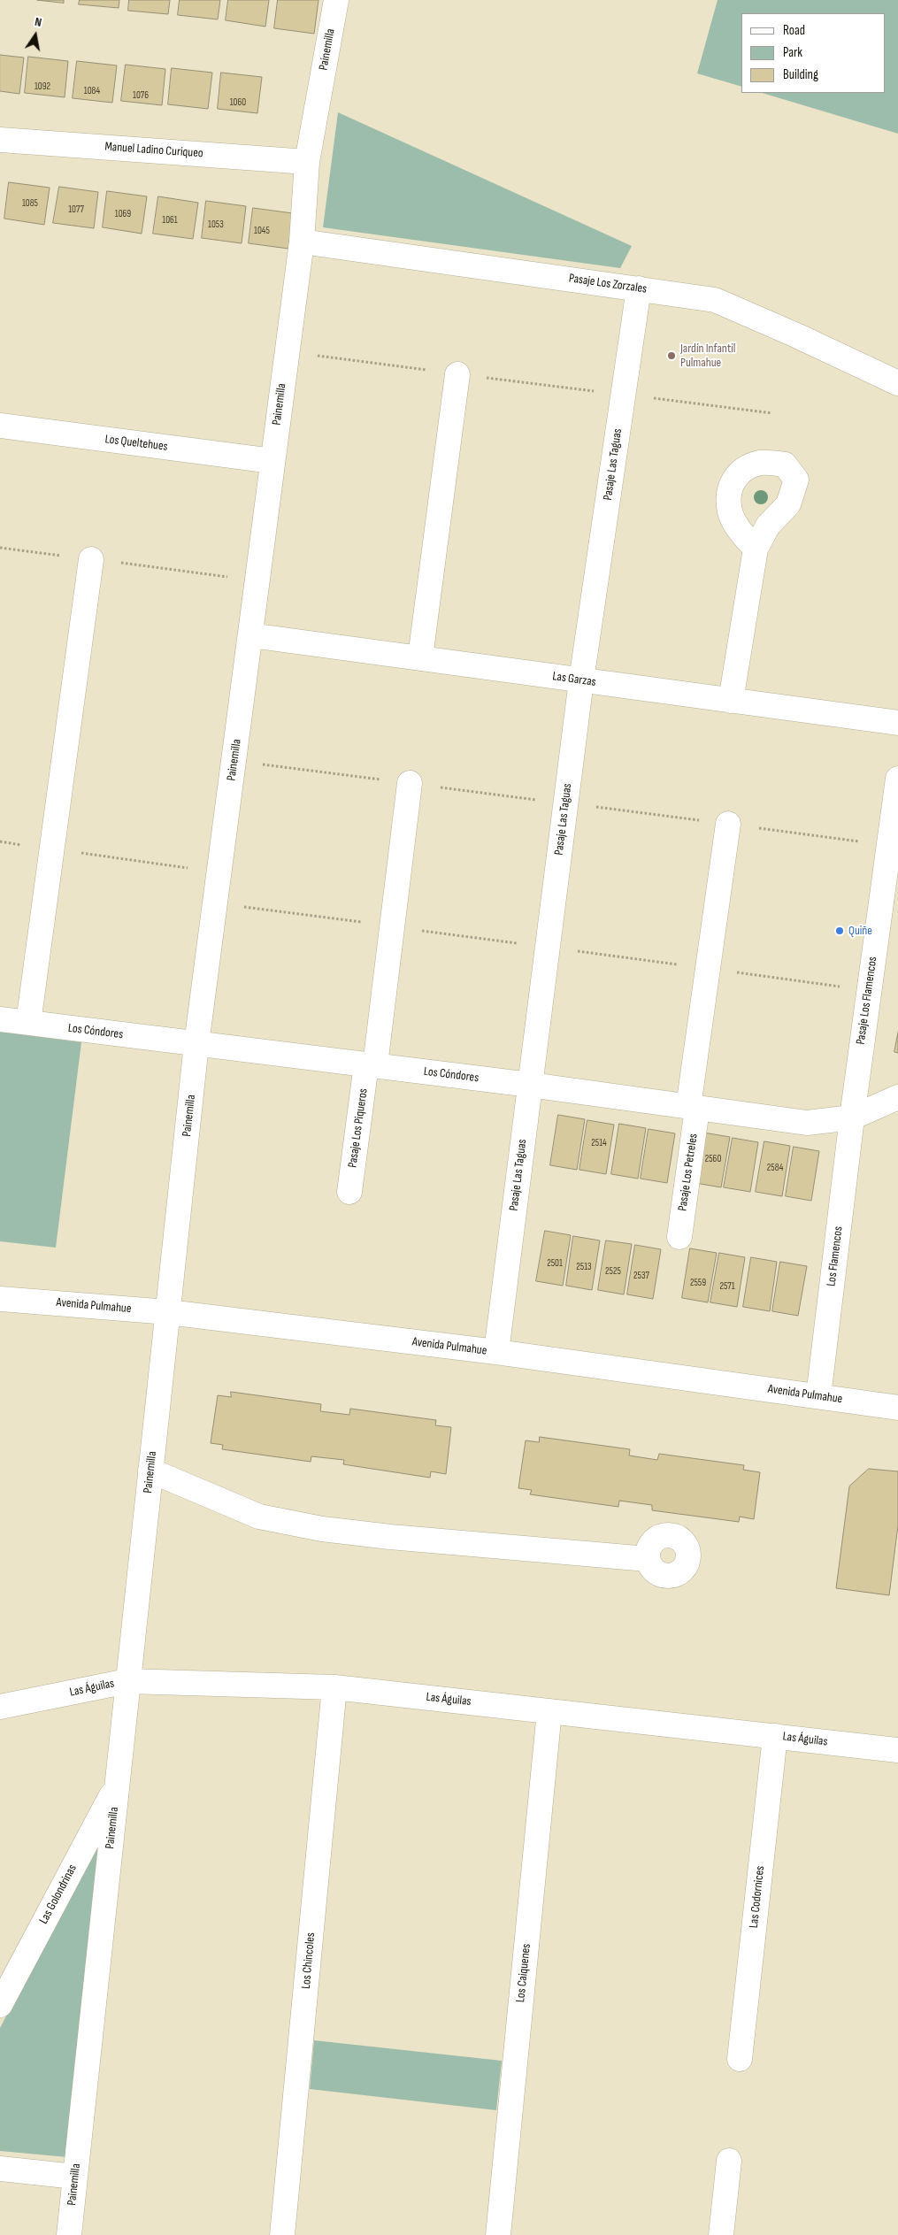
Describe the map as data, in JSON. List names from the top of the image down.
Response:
{
  "streets": {
    "street": [
      "Painemilla",
      "Manuel Ladino Curiqueo",
      "Pasaje Los Zorzales",
      "Los Queltehues",
      "Pasaje Las Taguas",
      "Las Garzas",
      "Pasaje Los Flamencos",
      "Los Cóndores",
      "Pasaje Los Piqueros",
      "Pasaje Los Petreles",
      "Los Flamencos",
      "Avenida Pulmahue",
      "Las Águilas",
      "Las Golondrinas",
      "Las Codornices",
      "Los Chincoles",
      "Los Caiquenes"
    ]
  },
  "crossings": [
    ["Painemilla", "Manuel Ladino Curiqueo"],
    ["Painemilla", "Pasaje Los Zorzales"],
    ["Painemilla", "Los Queltehues"],
    ["Painemilla", "Las Garzas"],
    ["Painemilla", "Los Cóndores"],
    ["Painemilla", "Avenida Pulmahue"],
    ["Painemilla", "Las Águilas"],
    ["Painemilla", "Las Golondrinas"],
    ["Pasaje Los Zorzales", "Pasaje Las Taguas"],
    ["Pasaje Las Taguas", "Las Garzas"],
    ["Pasaje Las Taguas", "Los Cóndores"],
    ["Pasaje Las Taguas", "Avenida Pulmahue"],
    ["Pasaje Los Flamencos", "Los Cóndores"],
    ["Pasaje Los Flamencos", "Los Flamencos"],
    ["Los Cóndores", "Pasaje Los Piqueros"],
    ["Los Cóndores", "Pasaje Los Petreles"],
    ["Los Cóndores", "Los Flamencos"],
    ["Los Flamencos", "Avenida Pulmahue"],
    ["Las Águilas", "Las Codornices"],
    ["Las Águilas", "Los Chincoles"],
    ["Las Águilas", "Los Caiquenes"]
  ],
  "places": ["Jardín Infantil Pulmahue", "Quiñe"],
  "house_numbers": [
    "1092",
    "1084",
    "1076",
    "1060",
    "1085",
    "1077",
    "1069",
    "1061",
    "1053",
    "1045",
    "2514",
    "2560",
    "2584",
    "2501",
    "2513",
    "2525",
    "2537",
    "2559",
    "2571"
  ],
  "legend": ["Road", "Park", "Building"],
  "north": "top"
}
